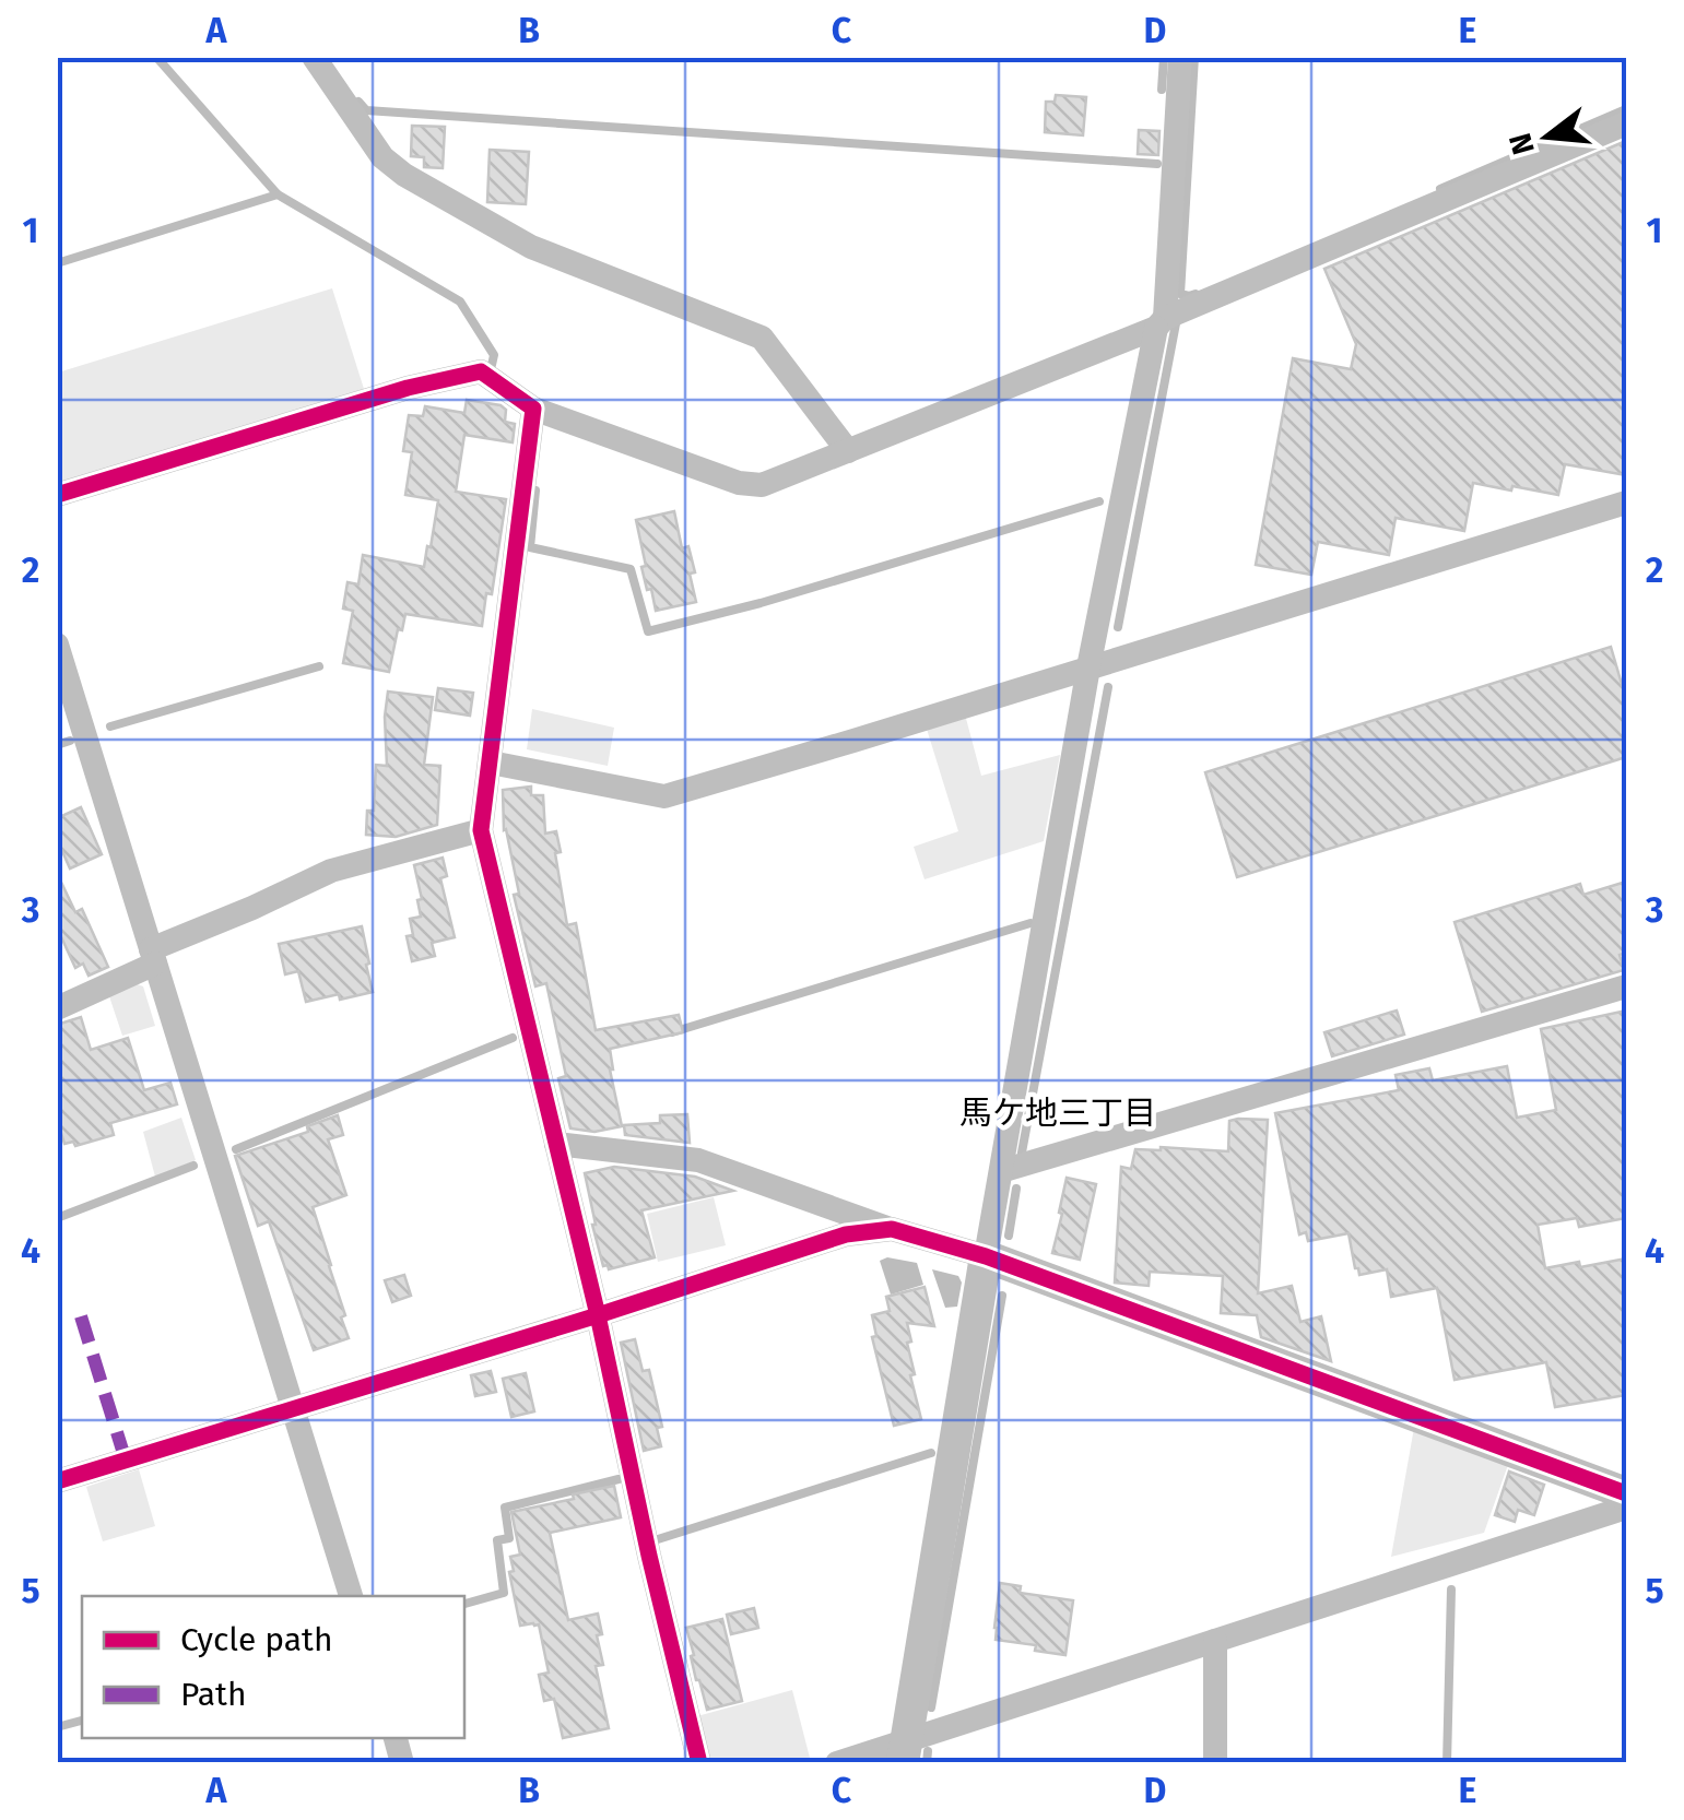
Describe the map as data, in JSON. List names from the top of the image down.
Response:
{
  "districts": ["馬ケ地三丁目"],
  "legend": ["Cycle path", "Path"],
  "north": "left",
  "grid": {
    "columns": [
      "A",
      "B",
      "C",
      "D",
      "E"
    ],
    "rows": [
      "1",
      "2",
      "3",
      "4",
      "5"
    ]
  }
}
